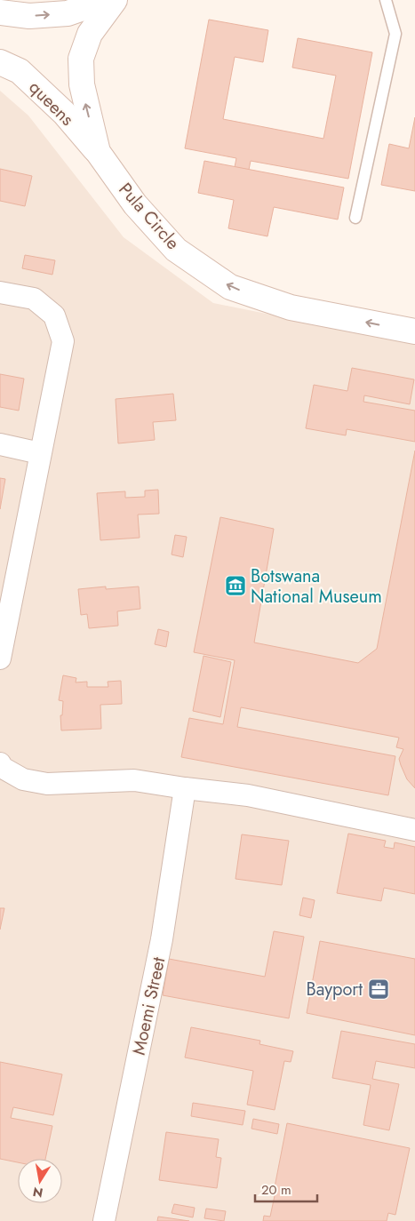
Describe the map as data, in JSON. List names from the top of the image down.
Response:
{
  "streets": {
    "main road": ["queens", "Pula Circle"],
    "street": ["Moemi Street"]
  },
  "crossings": [
    ["queens", "Pula Circle"]
  ],
  "one_way": ["Pula Circle"],
  "places": {
    "museum": ["Botswana National Museum"],
    "office": ["Bayport"]
  },
  "scale_bar": "20 m",
  "north": "bottom"
}
